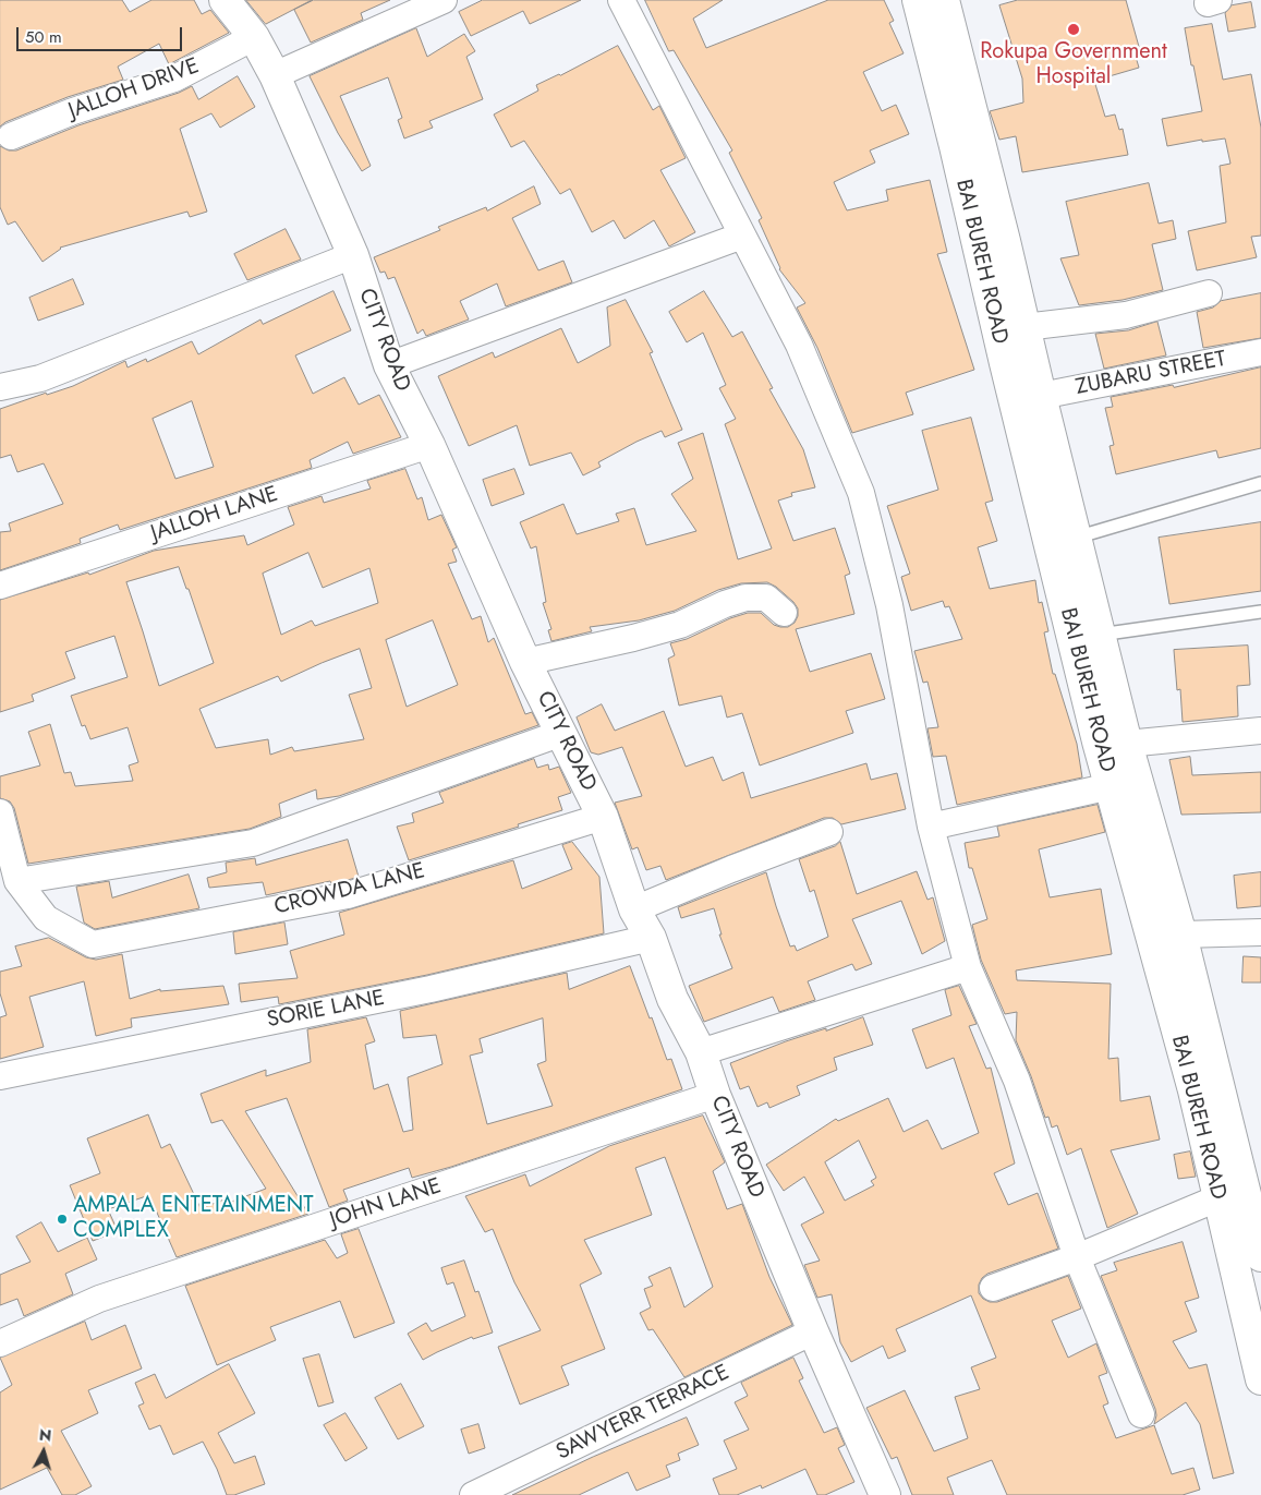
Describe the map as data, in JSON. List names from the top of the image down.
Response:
{
  "streets": {
    "main road": ["BAI BUREH ROAD", "CITY ROAD"],
    "street": [
      "JALLOH DRIVE",
      "ZUBARU STREET",
      "JALLOH LANE",
      "CROWDA LANE",
      "SORIE LANE",
      "JOHN LANE",
      "SAWYERR TERRACE"
    ]
  },
  "crossings": [
    ["JALLOH DRIVE", "CITY ROAD"],
    ["BAI BUREH ROAD", "ZUBARU STREET"],
    ["CITY ROAD", "JALLOH LANE"],
    ["CITY ROAD", "CROWDA LANE"],
    ["CITY ROAD", "SORIE LANE"],
    ["CITY ROAD", "JOHN LANE"],
    ["CITY ROAD", "SAWYERR TERRACE"]
  ],
  "places": ["Rokupa Government Hospital", "AMPALA ENTETAINMENT COMPLEX"],
  "scale_bar": "50 m",
  "north": "top"
}
